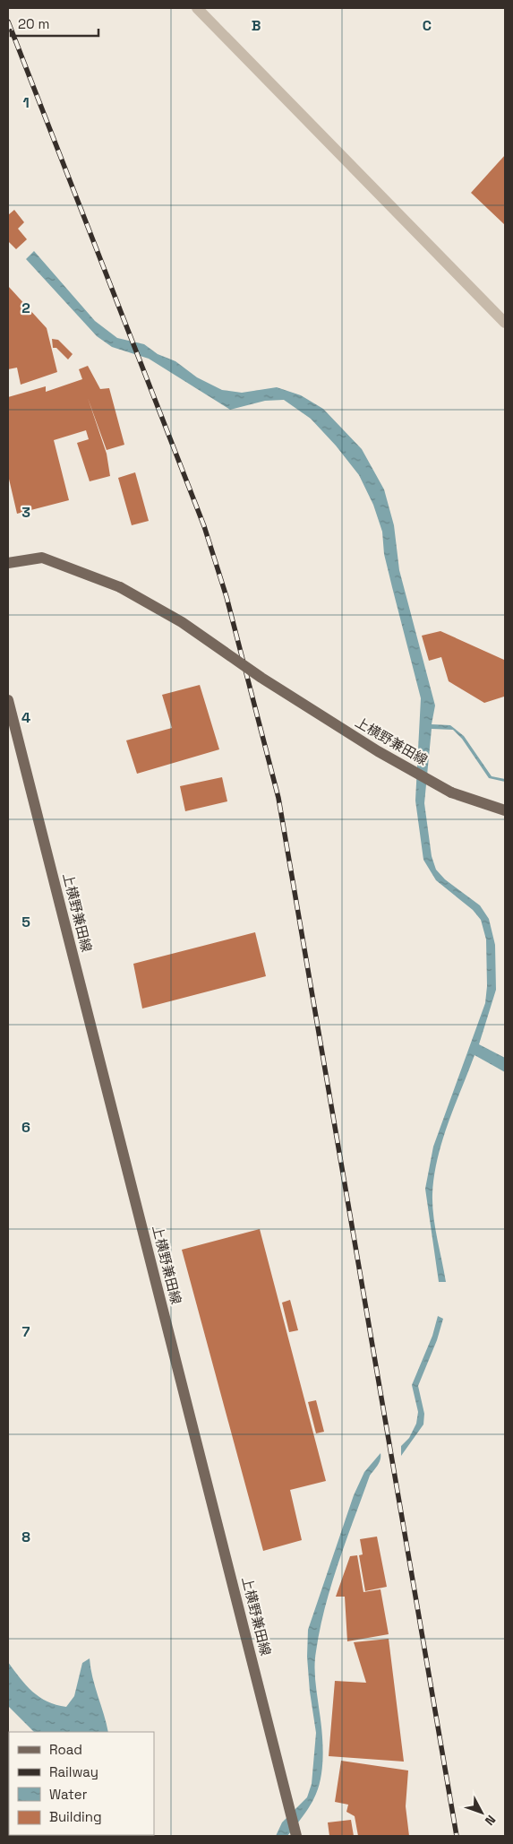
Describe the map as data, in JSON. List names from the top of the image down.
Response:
{
  "streets": {
    "main road": ["上横野兼田線"]
  },
  "legend": [
    "Road",
    "Railway",
    "Water",
    "Building"
  ],
  "scale_bar": "20 m",
  "north": "bottom right",
  "grid": {
    "columns": ["B", "C"],
    "rows": [
      "1",
      "2",
      "3",
      "4",
      "5",
      "6",
      "7",
      "8"
    ]
  }
}
